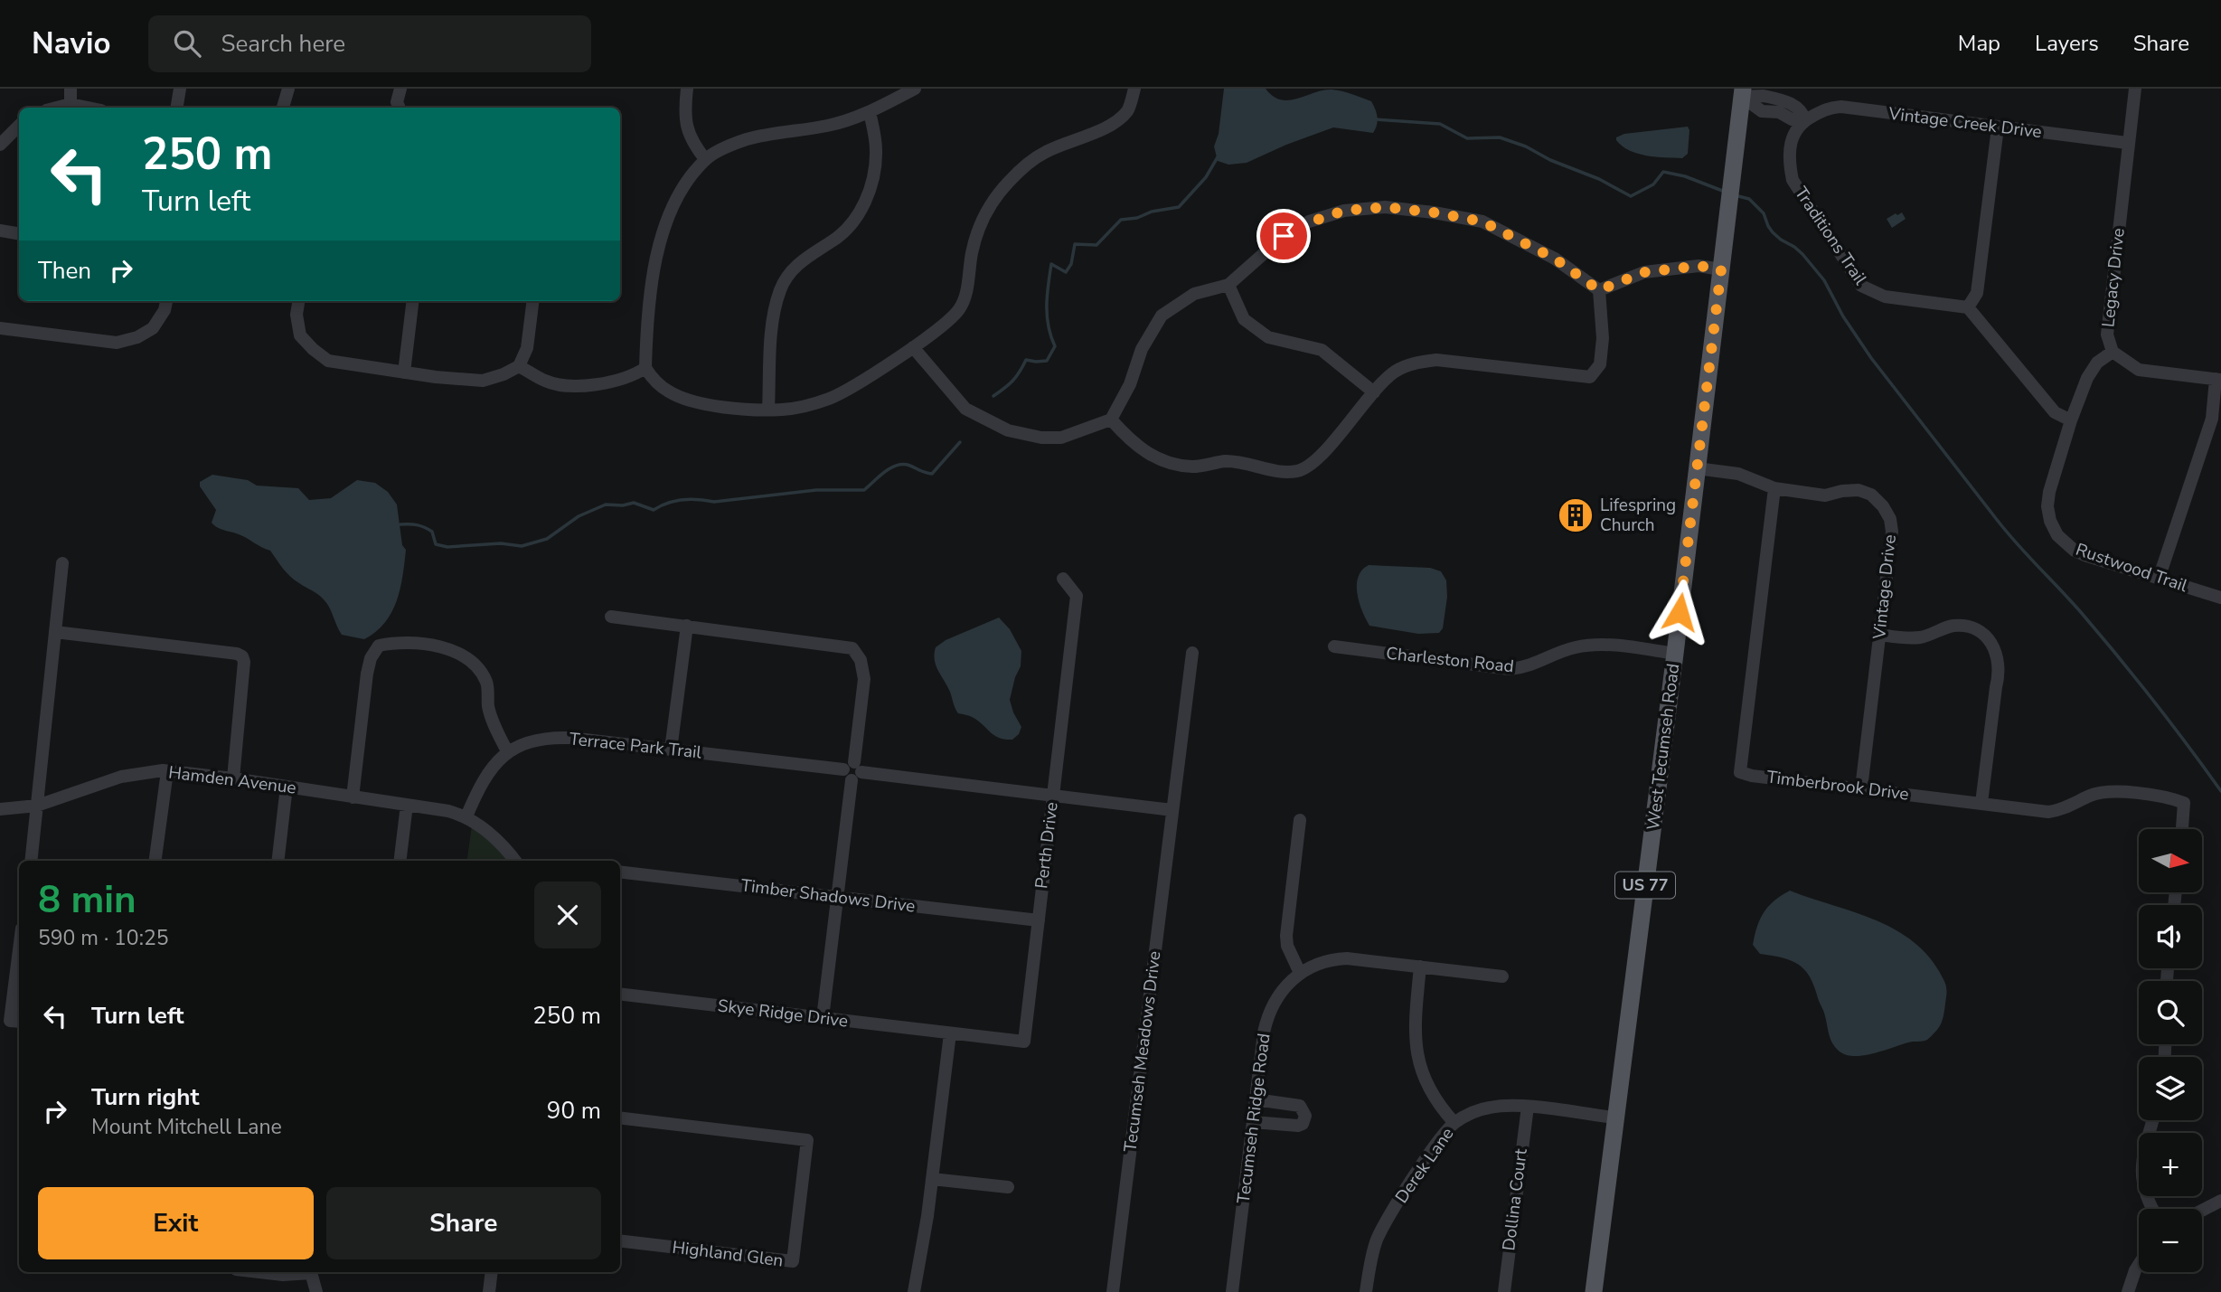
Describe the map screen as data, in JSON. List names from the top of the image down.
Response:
{
  "streets": {
    "main road": ["West Tecumseh Road", "US 77"],
    "street": [
      "Vintage Creek Drive",
      "Traditions Trail",
      "Legacy Drive",
      "Rustwood Trail",
      "Vintage Drive",
      "Charleston Road",
      "Terrace Park Trail",
      "Hamden Avenue",
      "Timberbrook Drive",
      "Perth Drive",
      "Timber Shadows Drive",
      "Skye Ridge Drive",
      "Tecumseh Meadows Drive",
      "Tecumseh Ridge Road",
      "Derek Lane",
      "Dollina Court",
      "Highland Glen"
    ]
  },
  "crossings": [
    ["Vintage Creek Drive", "Traditions Trail"],
    ["Vintage Creek Drive", "Legacy Drive"],
    ["Legacy Drive", "Rustwood Trail"],
    ["Vintage Drive", "West Tecumseh Road"],
    ["Vintage Drive", "Timberbrook Drive"],
    ["Charleston Road", "West Tecumseh Road"],
    ["Terrace Park Trail", "Hamden Avenue"],
    ["Terrace Park Trail", "Perth Drive"],
    ["Terrace Park Trail", "Tecumseh Meadows Drive"],
    ["West Tecumseh Road", "Derek Lane"],
    ["Perth Drive", "Timber Shadows Drive"],
    ["Perth Drive", "Skye Ridge Drive"],
    ["Derek Lane", "Dollina Court"]
  ],
  "places": {
    "building": ["Lifespring Church"]
  },
  "north": "right",
  "page": {
    "header": "Navio",
    "search": "Search here",
    "nav": ["Map", "Layers", "Share"],
    "turn": ["250 m", "Turn left"],
    "then": "Then",
    "map_buttons": ["+", "−"],
    "heading": ["8 min", "590 m · 10:25"],
    "list": [
      {
        "name": "Turn left",
        "value": "250 m"
      },
      {
        "name": "Turn right",
        "note": "Mount Mitchell Lane",
        "value": "90 m"
      }
    ],
    "buttons": ["Exit", "Share"]
  }
}
